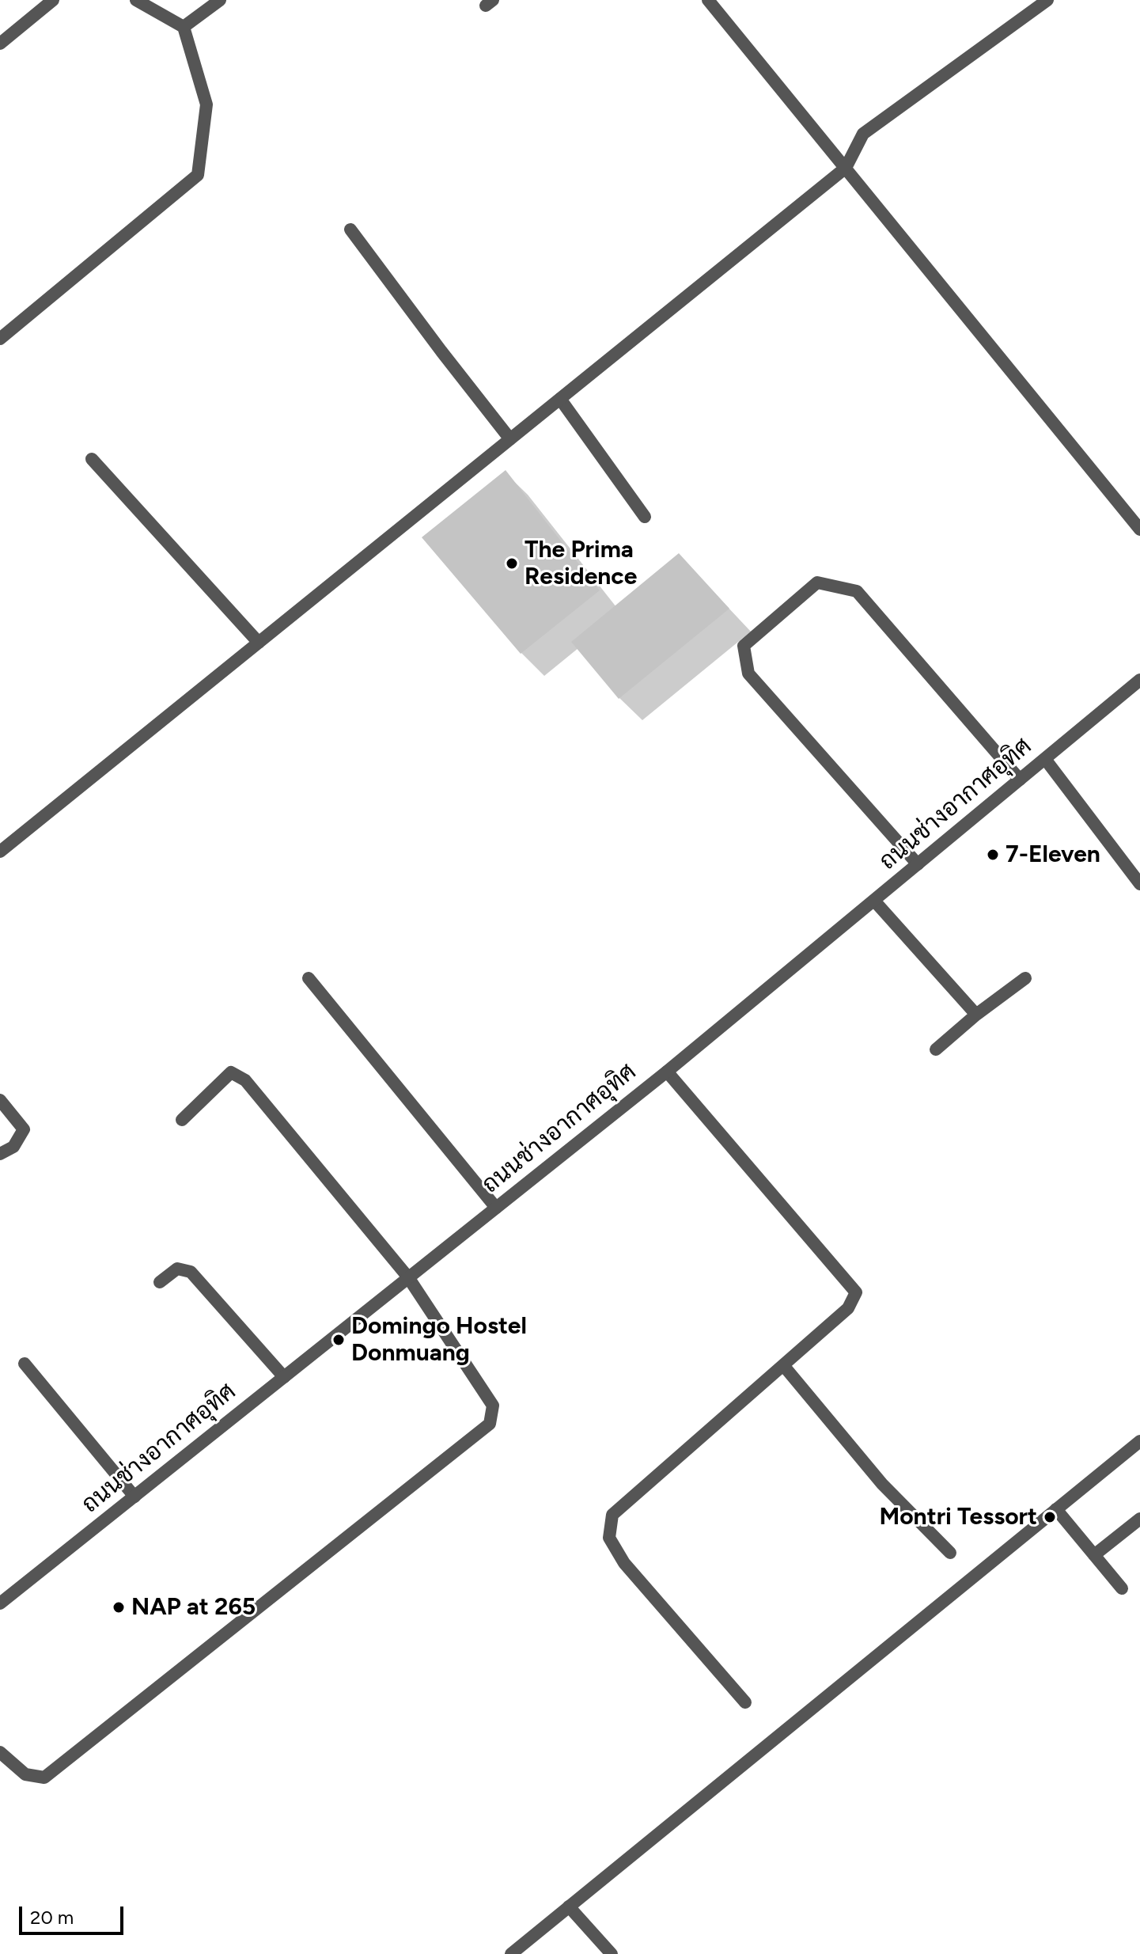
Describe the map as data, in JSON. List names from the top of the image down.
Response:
{
  "streets": {
    "street": ["ถนนช่างอากาศอุทิศ"]
  },
  "places": [
    "The Prima Residence",
    "7-Eleven",
    "Domingo Hostel Donmuang",
    "Montri Tessort",
    "NAP at 265"
  ],
  "scale_bar": "20 m"
}
